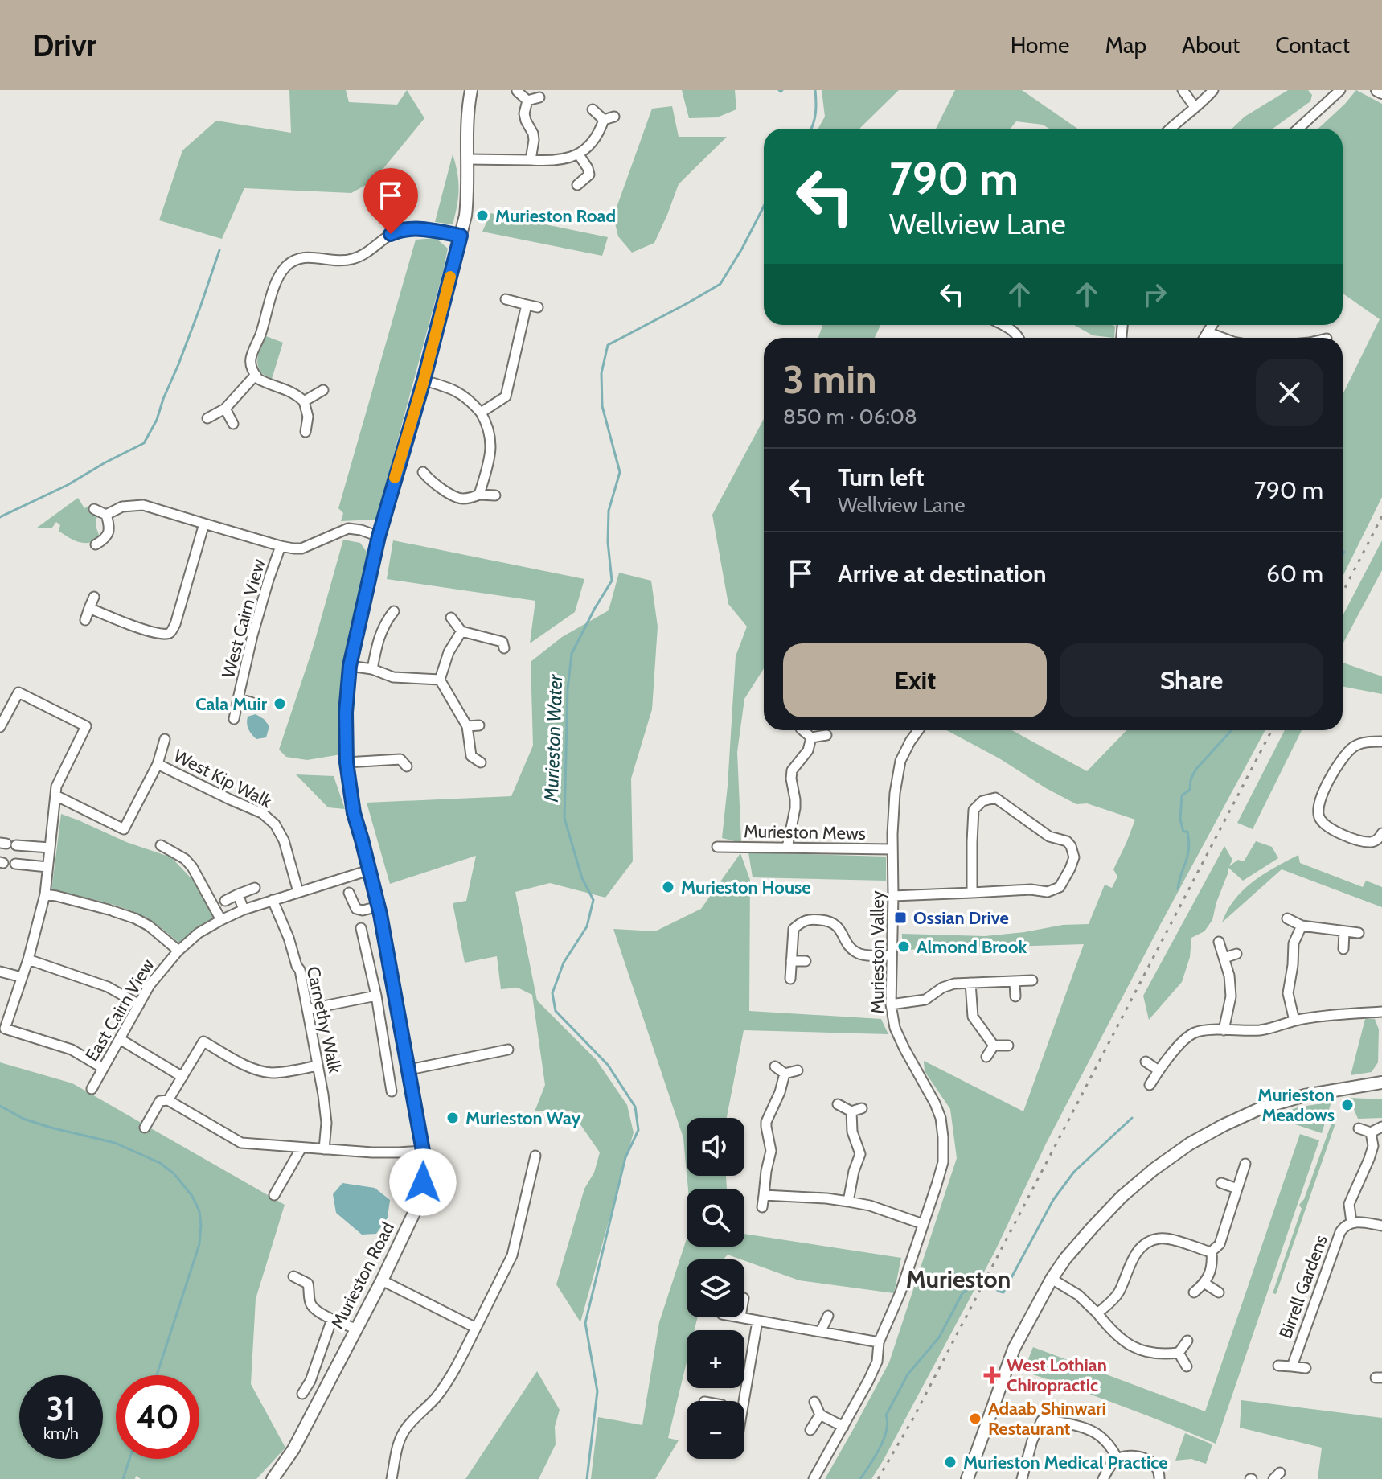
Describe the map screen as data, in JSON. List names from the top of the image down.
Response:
{
  "streets": {
    "street": [
      "West Cairn View",
      "West Kip Walk",
      "Murieston Mews",
      "Murieston Valley",
      "East Cairn View",
      "Carnethy Walk",
      "Murieston Road",
      "Birrell Gardens"
    ]
  },
  "crossings": [
    ["West Cairn View", "Murieston Road"],
    ["West Kip Walk", "East Cairn View"],
    ["Murieston Mews", "Murieston Valley"],
    ["East Cairn View", "Carnethy Walk"],
    ["East Cairn View", "Murieston Road"]
  ],
  "districts": ["Murieston"],
  "water": ["Murieston Water"],
  "places": {
    "other": [
      "Murieston Road",
      "Cala Muir",
      "Murieston House",
      "Almond Brook",
      "Murieston Meadows",
      "Murieston Way",
      "Adaab Shinwari Restaurant",
      "Murieston Medical Practice"
    ],
    "transit": ["Ossian Drive"],
    "health": ["West Lothian Chiropractic"]
  },
  "page": {
    "header": "Drivr",
    "nav": [
      "Home",
      "Map",
      "About",
      "Contact"
    ],
    "turn": ["790 m", "Wellview Lane"],
    "heading": ["3 min", "850 m · 06:08"],
    "list": [
      {
        "name": "Turn left",
        "note": "Wellview Lane",
        "value": "790 m"
      },
      {
        "name": "Arrive at destination",
        "value": "60 m"
      }
    ],
    "buttons": ["Exit", "Share"],
    "map_buttons": ["+", "−"],
    "speed": "31 km/h",
    "limit": "40"
  }
}
